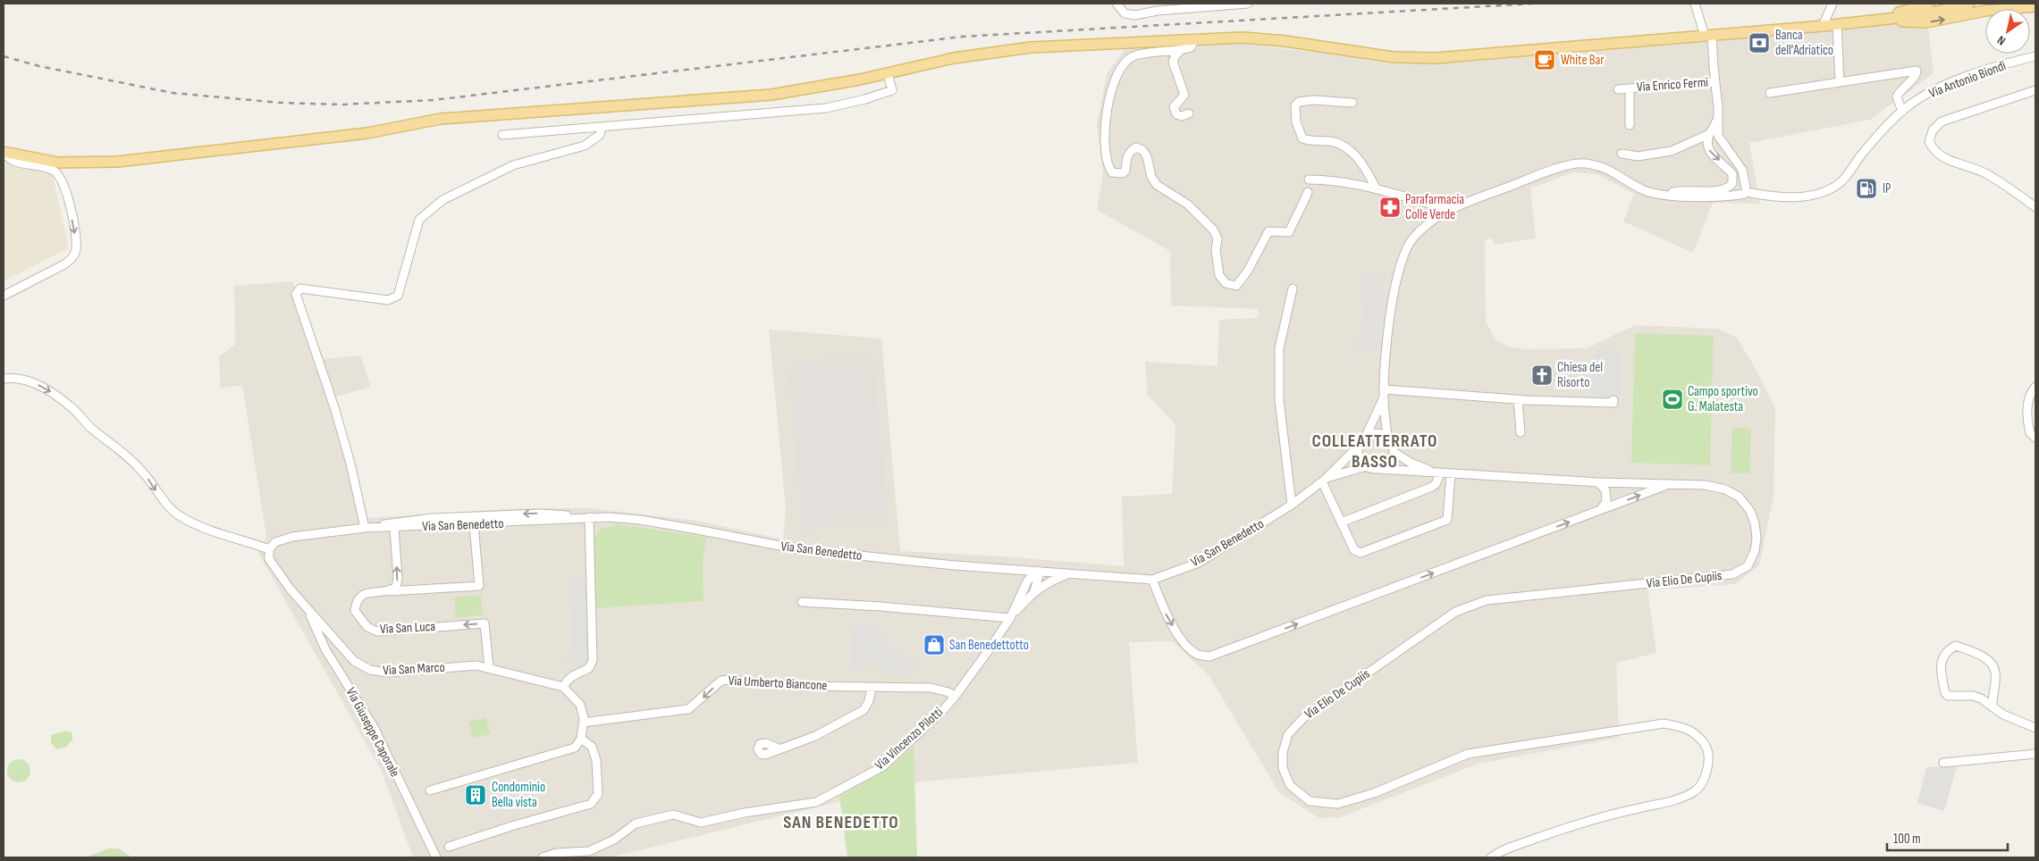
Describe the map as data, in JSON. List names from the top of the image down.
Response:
{
  "streets": {
    "street": [
      "Via Antonio Biondi",
      "Via Enrico Fermi",
      "Via San Benedetto",
      "Via Elio De Cupiis",
      "Via San Luca",
      "Via San Marco",
      "Via Umberto Biancone",
      "Via Giuseppe Caporale",
      "Via Vincenzo Pilotti"
    ]
  },
  "crossings": [
    ["Via San Benedetto", "Via San Marco"],
    ["Via San Benedetto", "Via Vincenzo Pilotti"],
    ["Via San Luca", "Via San Marco"],
    ["Via San Marco", "Via Giuseppe Caporale"],
    ["Via Umberto Biancone", "Via Vincenzo Pilotti"]
  ],
  "one_way": ["Via Umberto Biancone"],
  "districts": ["COLLEATTERRATO BASSO", "SAN BENEDETTO"],
  "places": {
    "bank": ["Banca dell'Adriatico"],
    "cafe": ["White Bar"],
    "fuel station": ["IP"],
    "pharmacy": ["Parafarmacia Colle Verde"],
    "church": ["Chiesa del Risorto"],
    "sports": ["Campo sportivo G. Malatesta"],
    "shop": ["San Benedettotto"],
    "building": ["Condominio Bella vista"]
  },
  "scale_bar": "100 m",
  "north": "bottom left"
}
